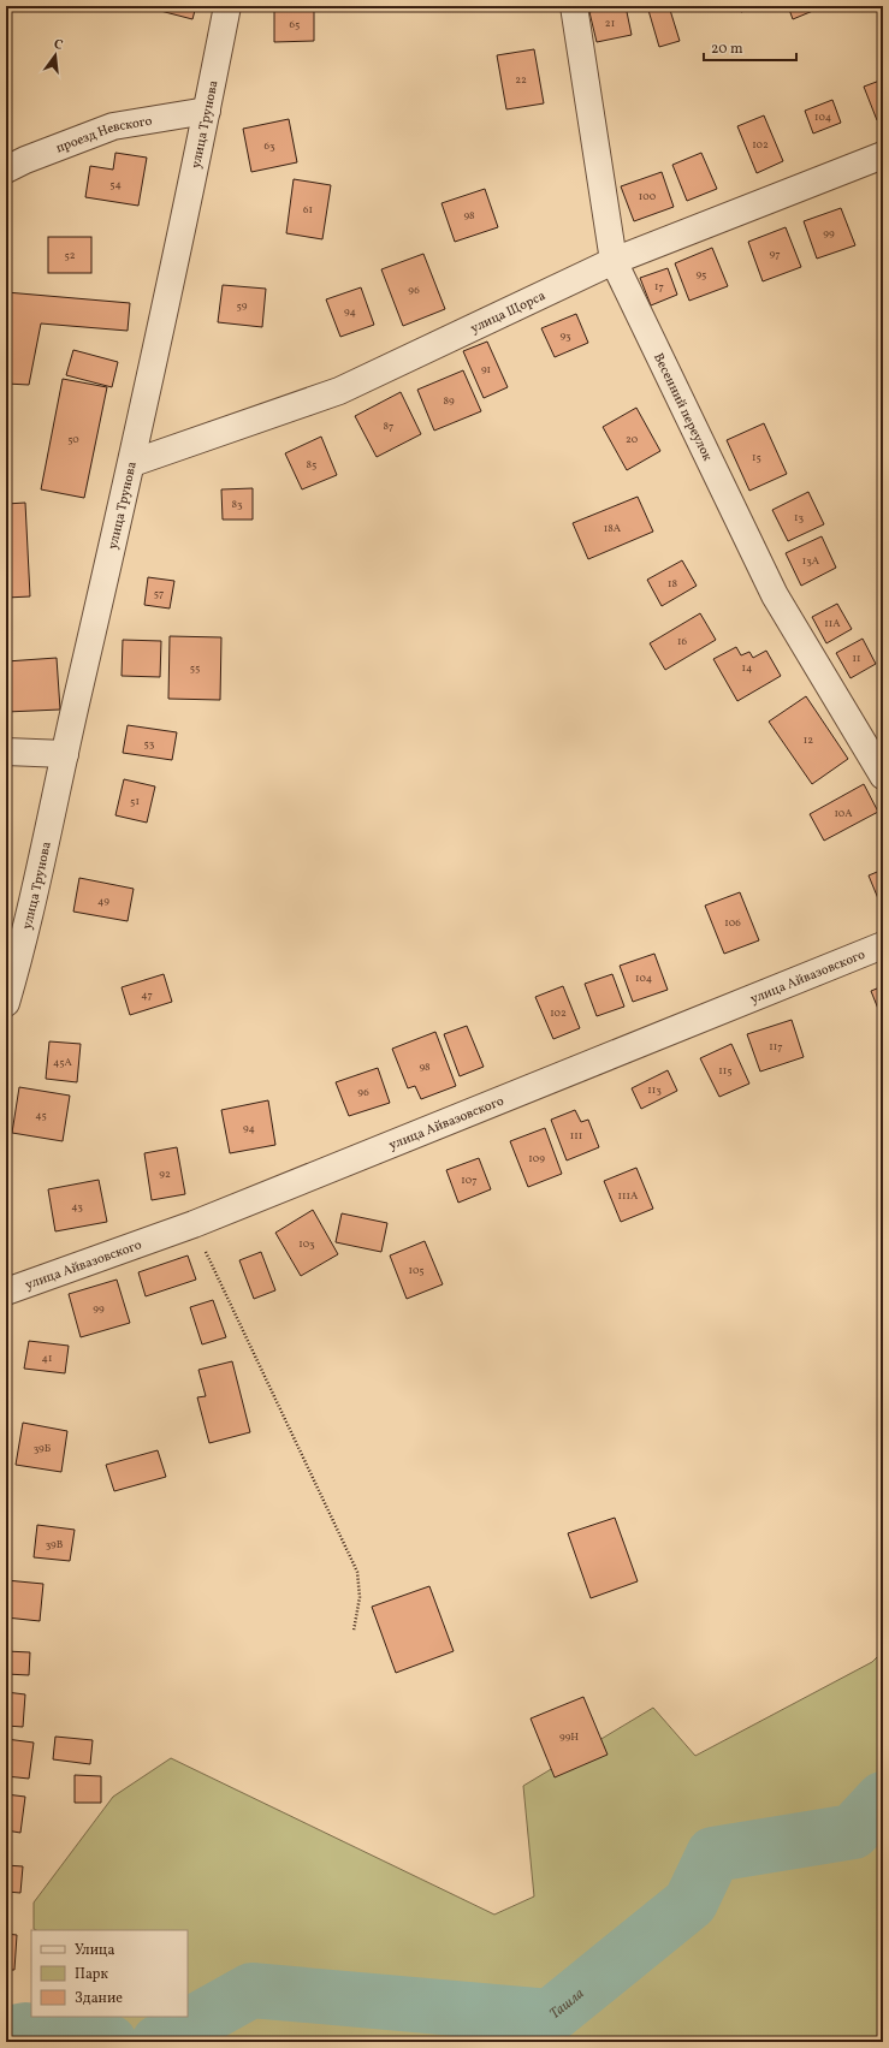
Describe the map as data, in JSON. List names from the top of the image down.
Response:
{
  "streets": {
    "street": [
      "улица Трунова",
      "проезд Невского",
      "улица Щорса",
      "Весенний переулок",
      "улица Айвазовского"
    ]
  },
  "crossings": [
    ["улица Трунова", "проезд Невского"],
    ["улица Трунова", "улица Щорса"],
    ["улица Щорса", "Весенний переулок"]
  ],
  "water": ["Ташла"],
  "house_numbers": [
    "21",
    "65",
    "22",
    "104",
    "102",
    "63",
    "54",
    "100",
    "61",
    "98",
    "99",
    "97",
    "52",
    "95",
    "17",
    "96",
    "59",
    "94",
    "93",
    "91",
    "89",
    "87",
    "50",
    "20",
    "15",
    "85",
    "83",
    "13",
    "18А",
    "13А",
    "18",
    "57",
    "11А",
    "16",
    "11",
    "55",
    "14",
    "12",
    "53",
    "51",
    "10А",
    "49",
    "106",
    "104",
    "47",
    "102",
    "117",
    "45А",
    "98",
    "115",
    "113",
    "96",
    "45",
    "94",
    "111",
    "109",
    "92",
    "107",
    "111А",
    "43",
    "103",
    "105",
    "99",
    "41",
    "39Б",
    "39В",
    "99Н"
  ],
  "legend": ["Улица", "Парк", "Здание"],
  "scale_bar": "20 m",
  "north": "top"
}
